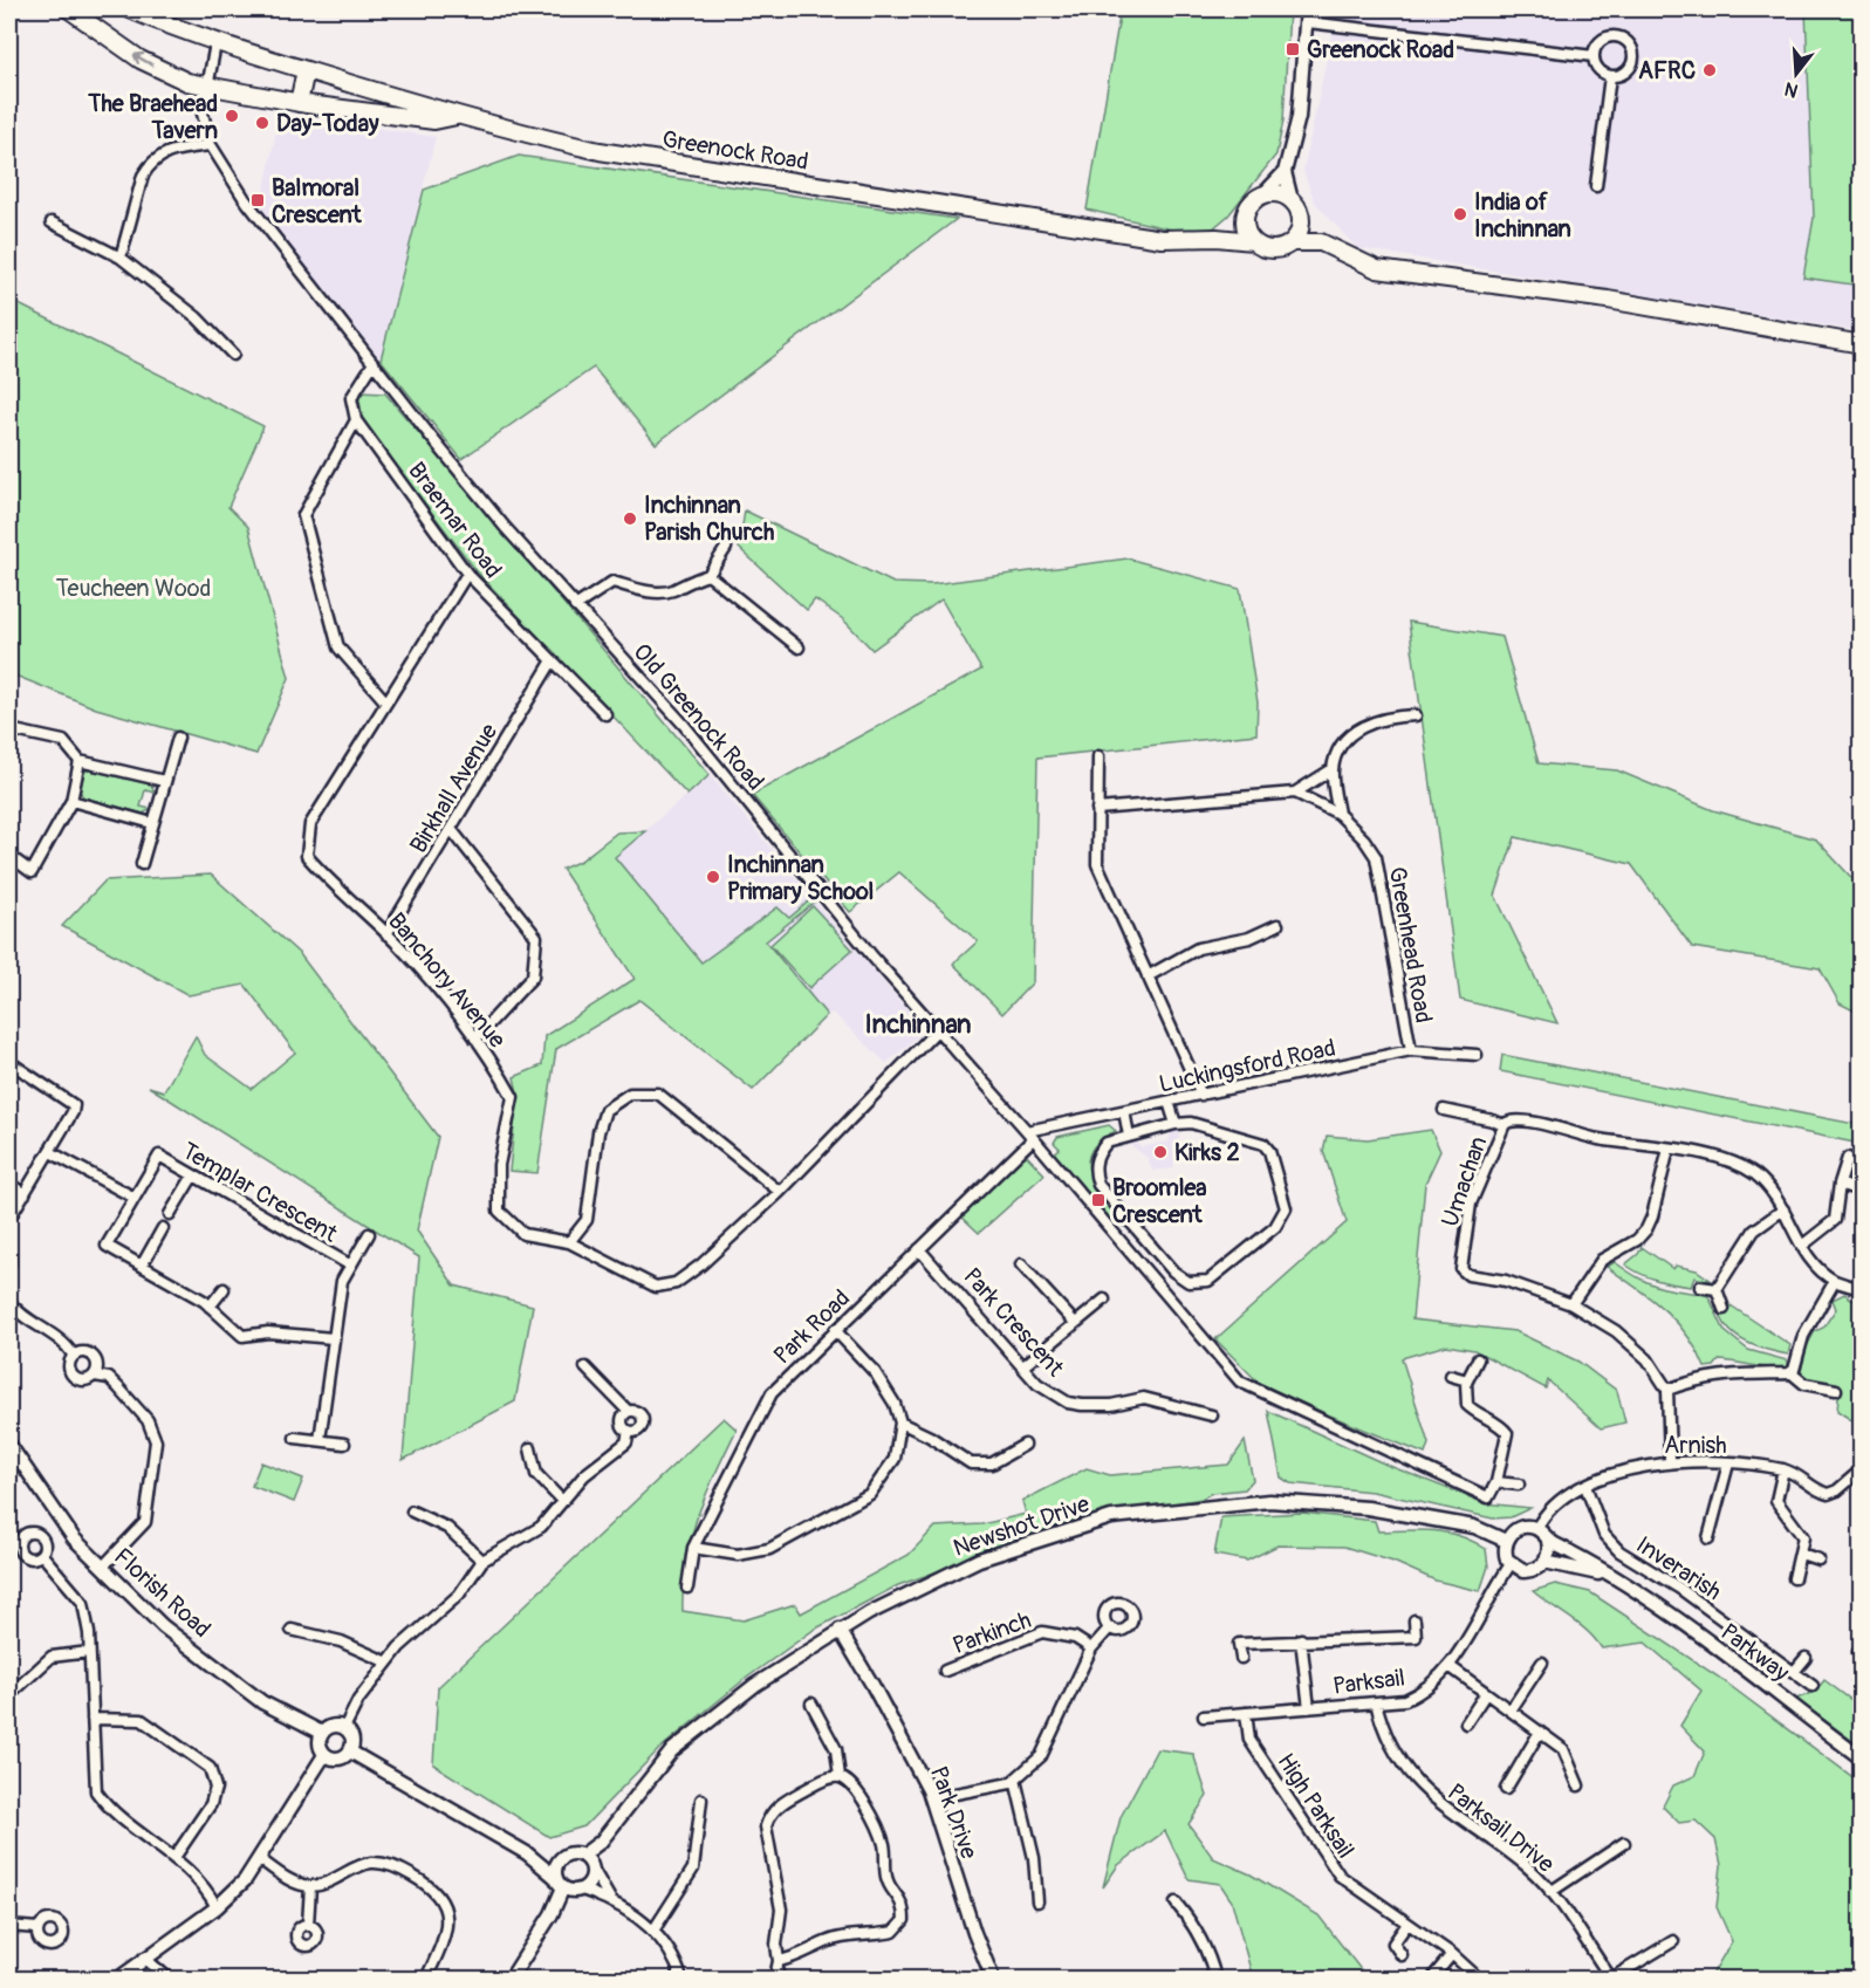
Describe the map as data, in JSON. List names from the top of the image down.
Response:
{
  "streets": {
    "main road": ["Greenock Road"],
    "street": [
      "Braemar Road",
      "Old Greenock Road",
      "Birkhall Avenue",
      "Greenhead Road",
      "Banchory Avenue",
      "Luckingsford Road",
      "Umachan",
      "Templar Crescent",
      "Park Crescent",
      "Park Road",
      "Arnish",
      "Newshot Drive",
      "Inverarish",
      "Florish Road",
      "Parkinch",
      "Parkway",
      "Parksail",
      "High Parksail",
      "Park Drive",
      "Parksail Drive"
    ]
  },
  "crossings": [
    ["Greenock Road", "Old Greenock Road"],
    ["Braemar Road", "Birkhall Avenue"],
    ["Braemar Road", "Banchory Avenue"],
    ["Old Greenock Road", "Banchory Avenue"],
    ["Old Greenock Road", "Luckingsford Road"],
    ["Old Greenock Road", "Park Road"],
    ["Birkhall Avenue", "Banchory Avenue"],
    ["Greenhead Road", "Luckingsford Road"],
    ["Luckingsford Road", "Park Road"],
    ["Park Crescent", "Park Road"],
    ["Arnish", "Newshot Drive"],
    ["Arnish", "Inverarish"],
    ["Arnish", "Parkway"],
    ["Arnish", "Parksail"],
    ["Newshot Drive", "Parkway"],
    ["Newshot Drive", "Parksail"],
    ["Newshot Drive", "Park Drive"],
    ["Parkway", "Parksail"],
    ["Parksail", "High Parksail"],
    ["Parksail", "Parksail Drive"]
  ],
  "districts": ["Inchinnan"],
  "parks": ["Teucheen Wood"],
  "places": {
    "transit": ["Greenock Road", "Balmoral Crescent", "Broomlea Crescent"],
    "other": [
      "AFRC",
      "The Braehead Tavern",
      "Day-Today",
      "India of Inchinnan",
      "Inchinnan Parish Church",
      "Inchinnan Primary School",
      "Kirks 2"
    ]
  },
  "north": "bottom"
}
